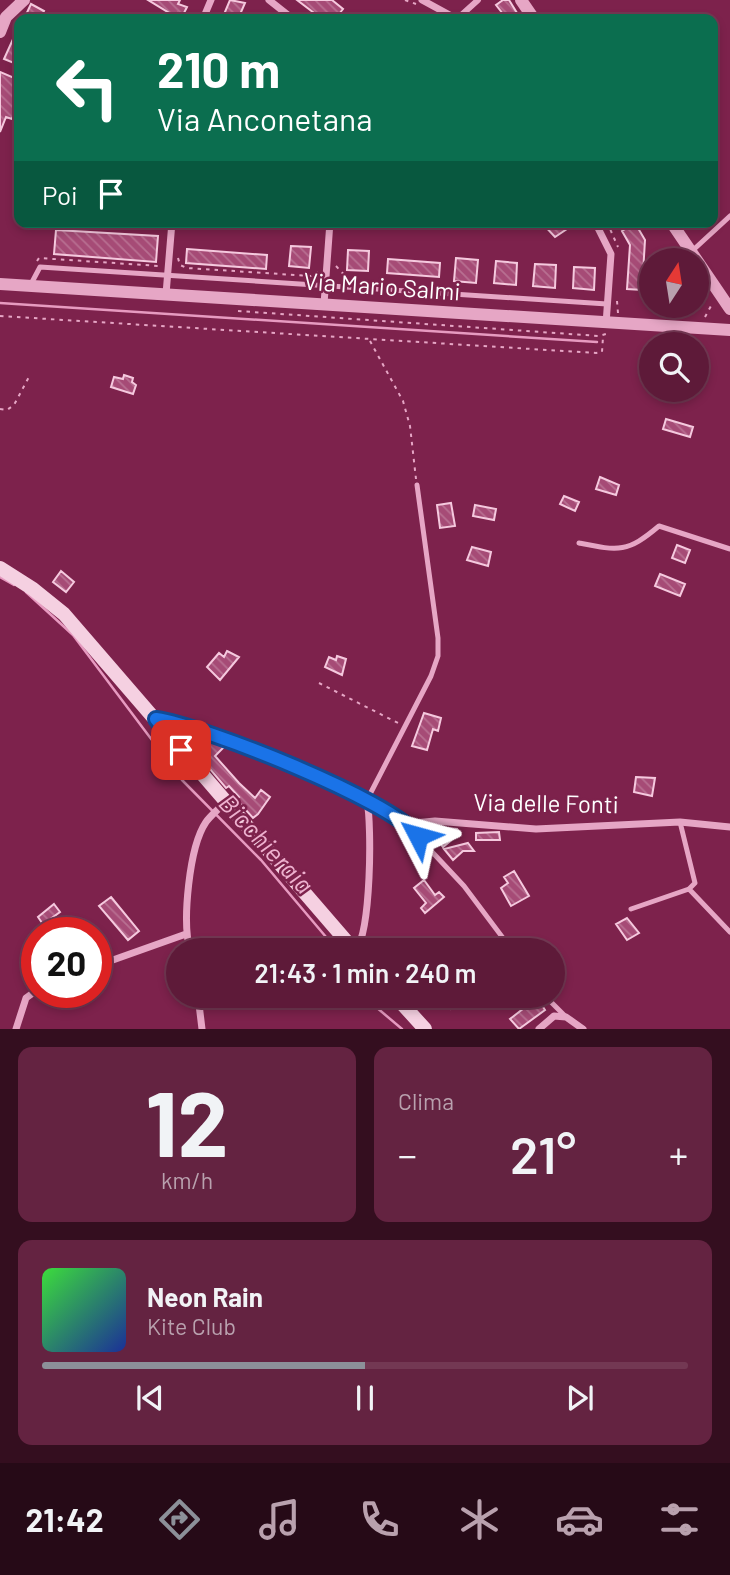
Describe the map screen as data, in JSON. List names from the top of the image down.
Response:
{
  "streets": {
    "street": ["Via Mario Salmi", "Via delle Fonti"]
  },
  "water": ["Bicchieraia"],
  "north": "top",
  "page": {
    "turn": ["210 m", "Via Anconetana"],
    "then": "Poi",
    "limit": "20",
    "trip": "21:43 · 1 min · 240 m",
    "tile": [
      ["12", "km/h"],
      "Clima"
    ],
    "heat": ["−", "21°", "+"],
    "song": ["Neon Rain", "Kite Club"],
    "tabs": "21:42"
  }
}
